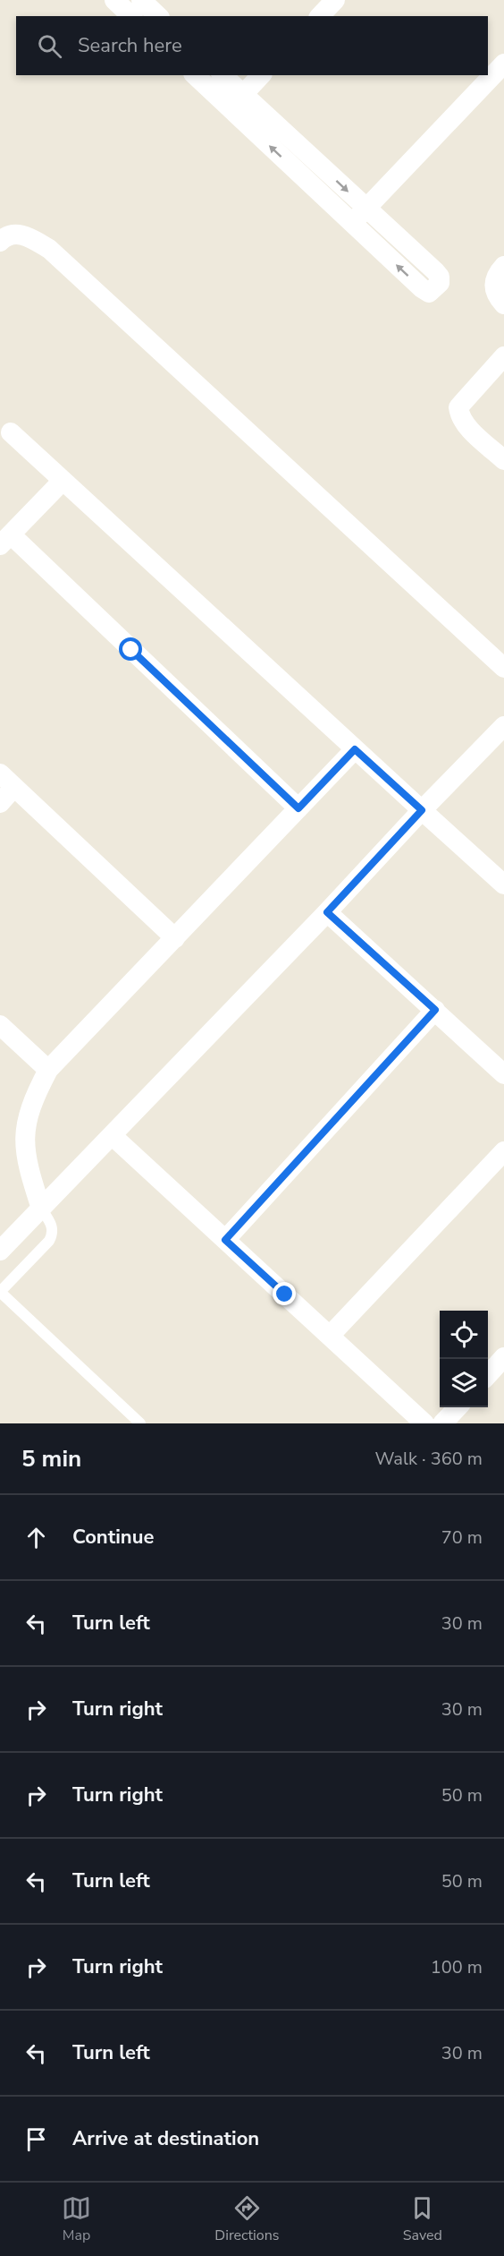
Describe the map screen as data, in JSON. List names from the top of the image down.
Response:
{
  "page": {
    "search": "Search here",
    "heading": ["5 min", "Walk · 360 m"],
    "list": [
      ["Continue", "70 m"],
      ["Turn left", "30 m"],
      ["Turn right", "30 m"],
      ["Turn right", "50 m"],
      ["Turn left", "50 m"],
      ["Turn right", "100 m"],
      ["Turn left", "30 m"],
      "Arrive at destination"
    ],
    "nav": ["Map", "Directions", "Saved"]
  }
}
